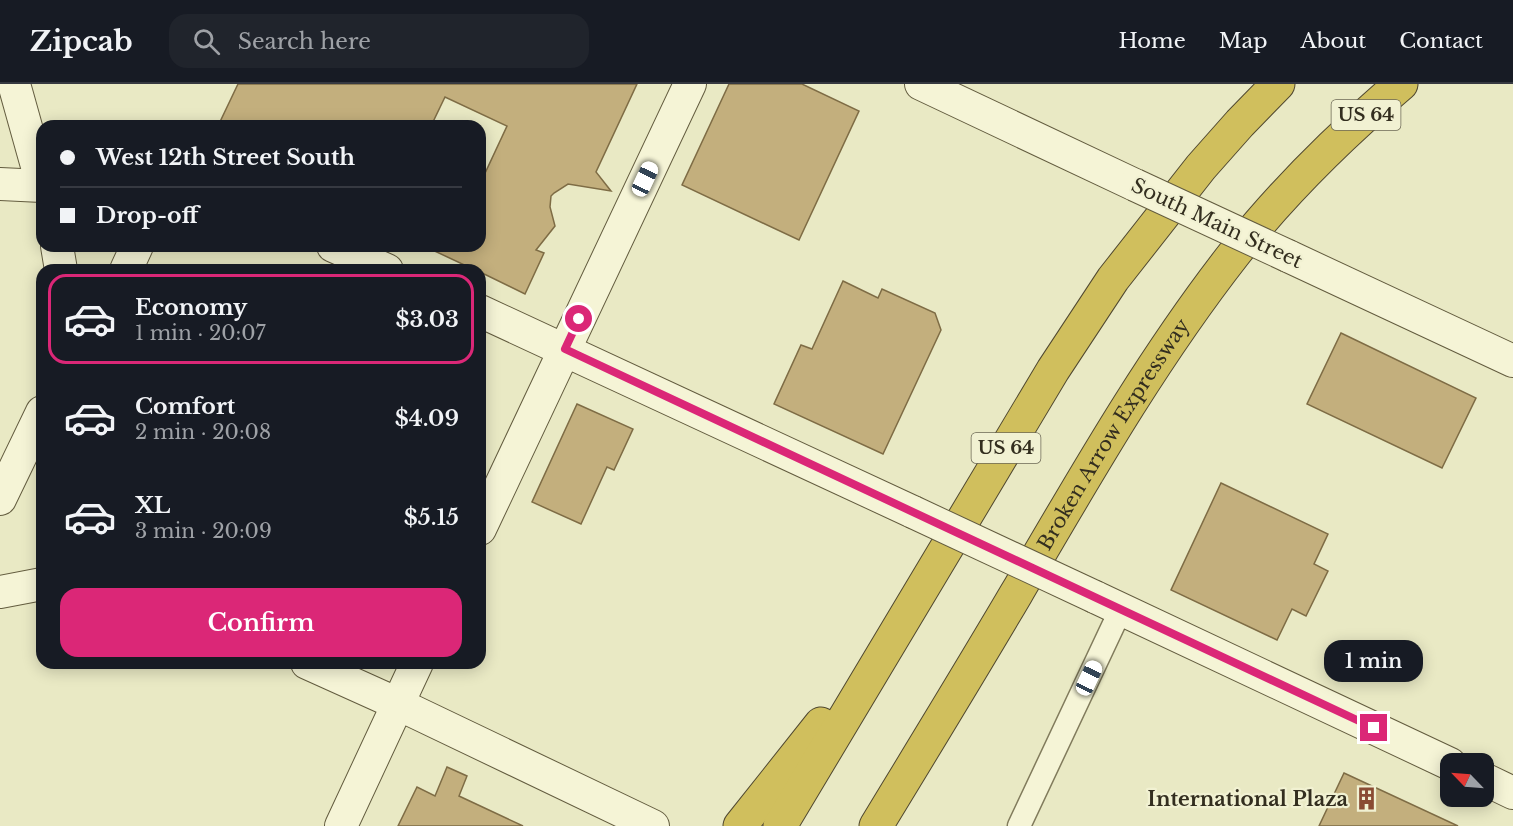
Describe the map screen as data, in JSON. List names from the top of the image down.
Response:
{
  "streets": {
    "highway": ["US 64", "Broken Arrow Expressway"],
    "street": ["South Main Street"]
  },
  "places": {
    "building": ["International Plaza"]
  },
  "north": "top left",
  "page": {
    "header": "Zipcab",
    "search": "Search here",
    "nav": [
      "Home",
      "Map",
      "About",
      "Contact"
    ],
    "banner": ["West 12th Street South", "Drop-off"],
    "list": [
      {
        "name": "Economy",
        "note": "1 min · 20:07",
        "value": "$3.03"
      },
      {
        "name": "Comfort",
        "note": "2 min · 20:08",
        "value": "$4.09"
      },
      {
        "name": "XL",
        "note": "3 min · 20:09",
        "value": "$5.15"
      }
    ],
    "buttons": "Confirm",
    "bubble": "1 min"
  }
}
